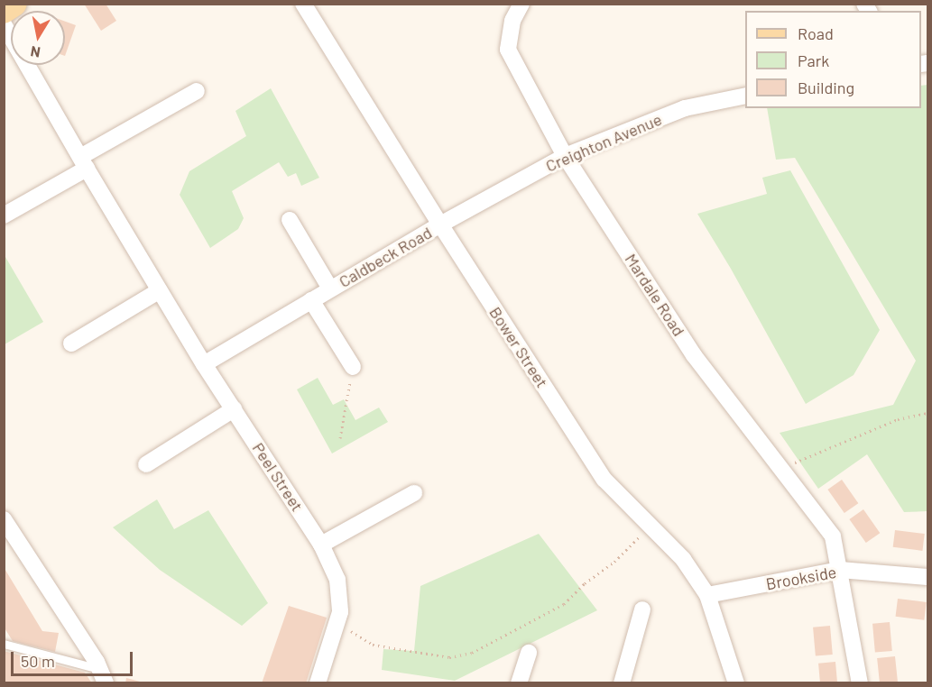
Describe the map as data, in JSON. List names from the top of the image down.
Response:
{
  "streets": {
    "street": [
      "Creighton Avenue",
      "Caldbeck Road",
      "Mardale Road",
      "Bower Street",
      "Peel Street",
      "Brookside"
    ]
  },
  "crossings": [
    ["Creighton Avenue", "Caldbeck Road"],
    ["Creighton Avenue", "Mardale Road"],
    ["Creighton Avenue", "Bower Street"],
    ["Caldbeck Road", "Bower Street"],
    ["Caldbeck Road", "Peel Street"],
    ["Mardale Road", "Brookside"],
    ["Bower Street", "Brookside"]
  ],
  "legend": ["Road", "Park", "Building"],
  "scale_bar": "50 m",
  "north": "bottom"
}
